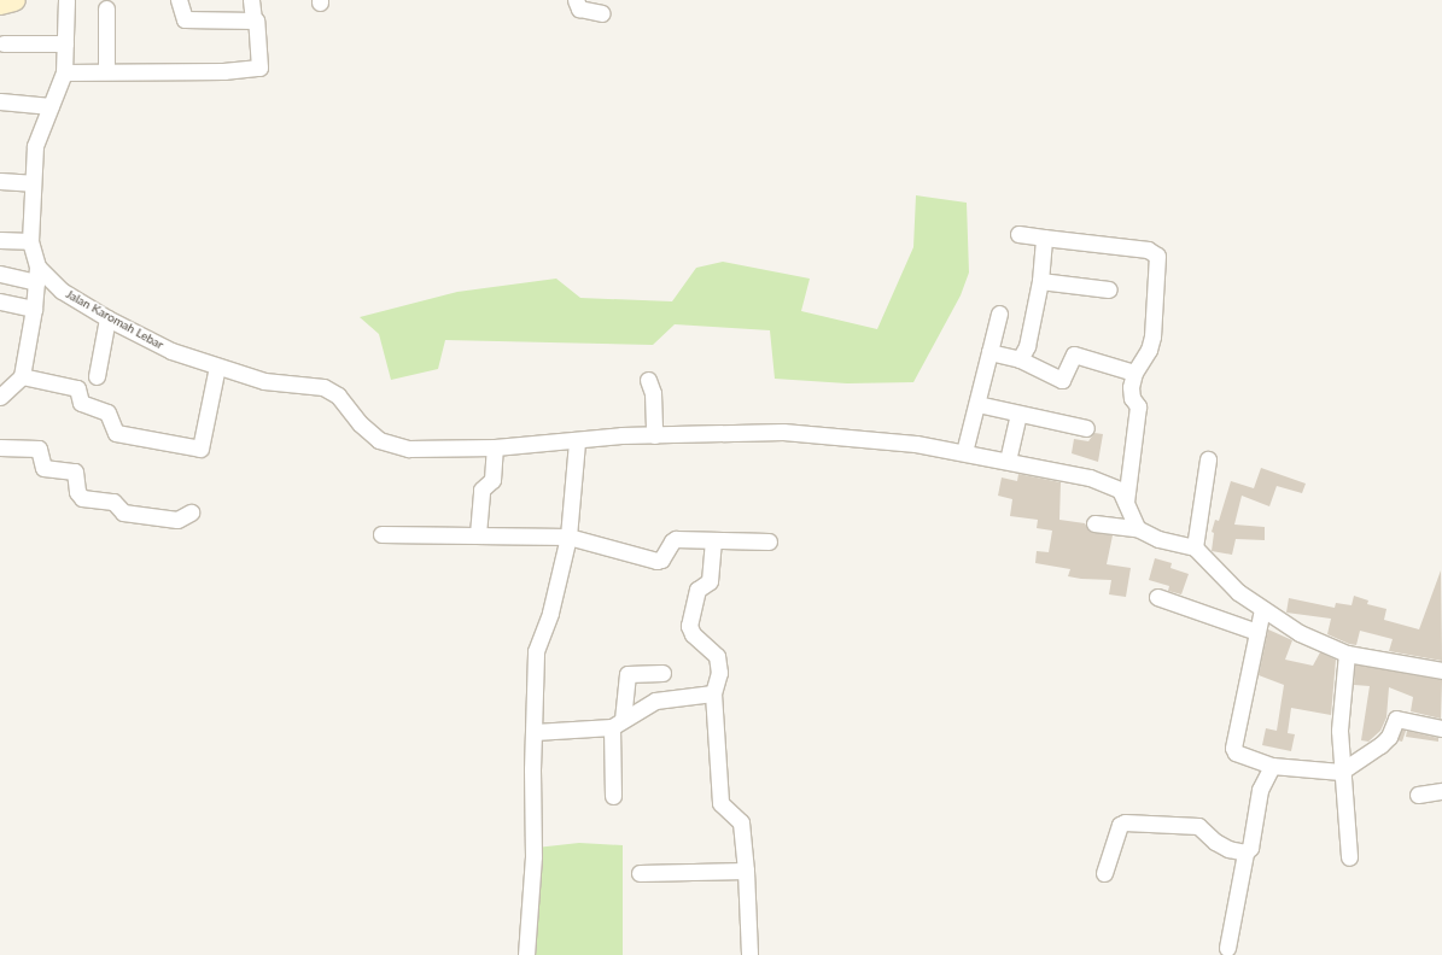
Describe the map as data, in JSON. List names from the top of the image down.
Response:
{
  "streets": {
    "street": ["Jalan Karomah Lebar"]
  }
}
